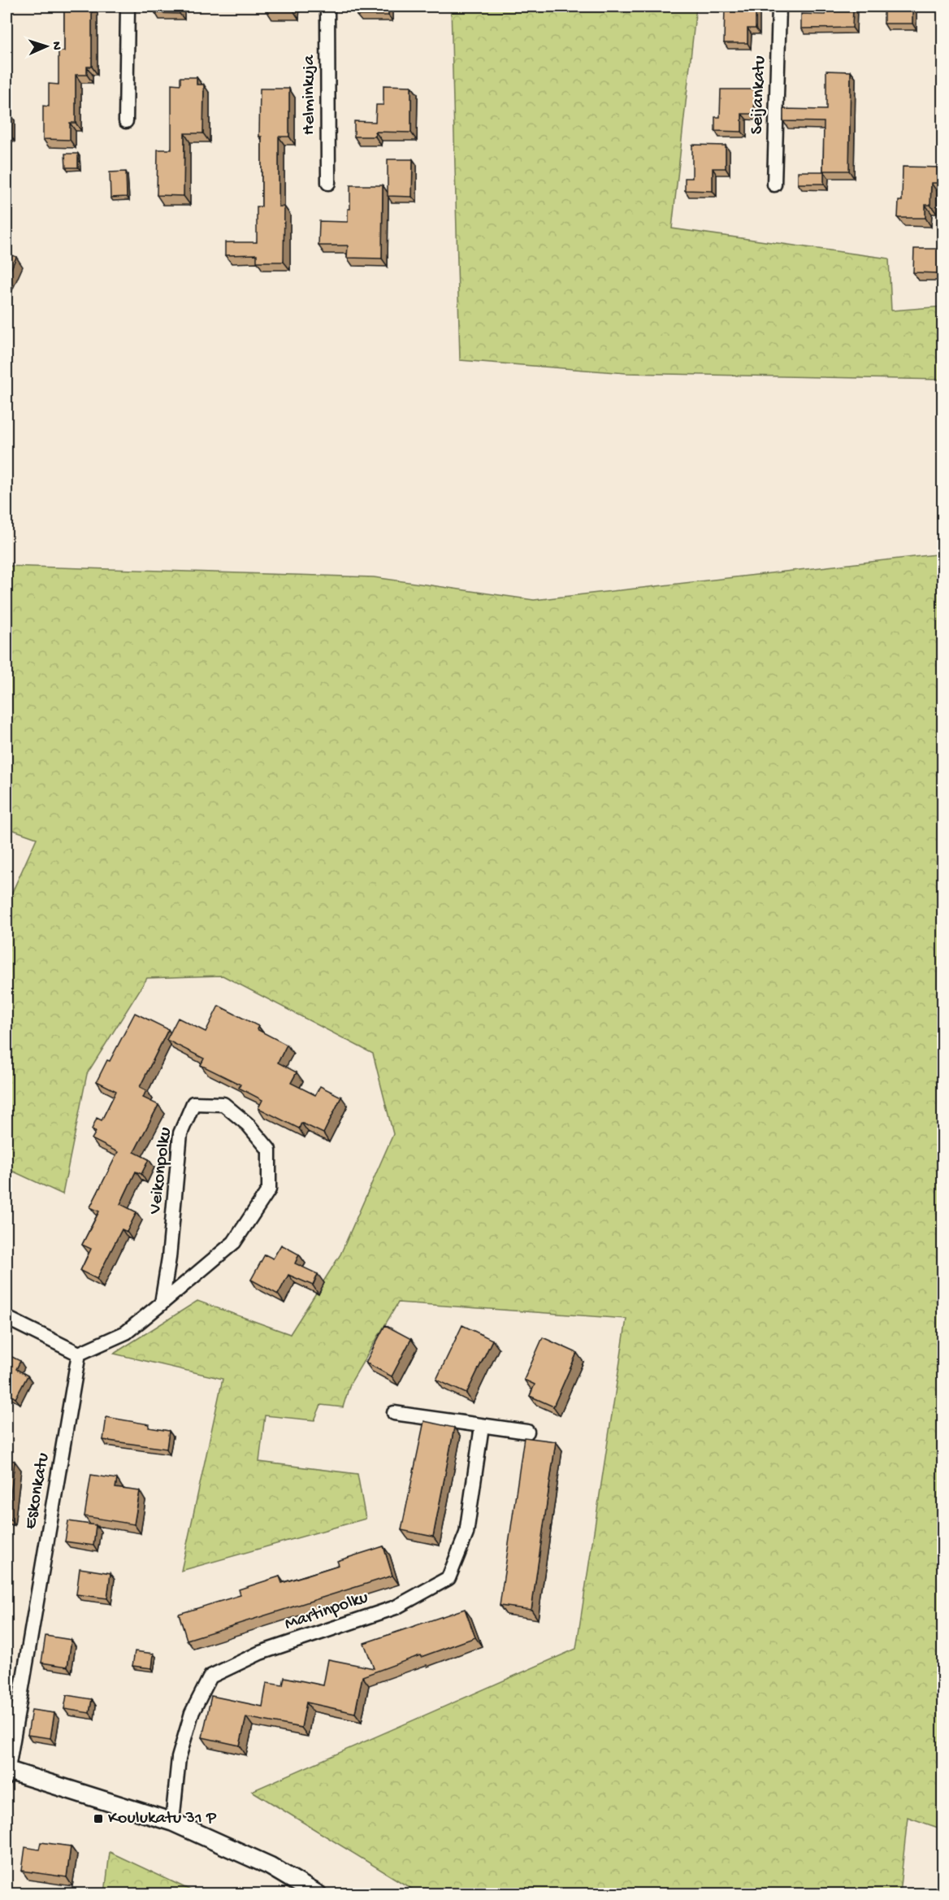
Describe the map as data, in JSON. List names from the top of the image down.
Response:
{
  "streets": {
    "street": [
      "Helminkuja",
      "Seijankatu",
      "Veikonpolku",
      "Eskonkatu",
      "Martinpolku"
    ]
  },
  "crossings": [
    ["Veikonpolku", "Eskonkatu"]
  ],
  "places": {
    "transit": ["Koulukatu 31 P"]
  },
  "north": "right"
}
